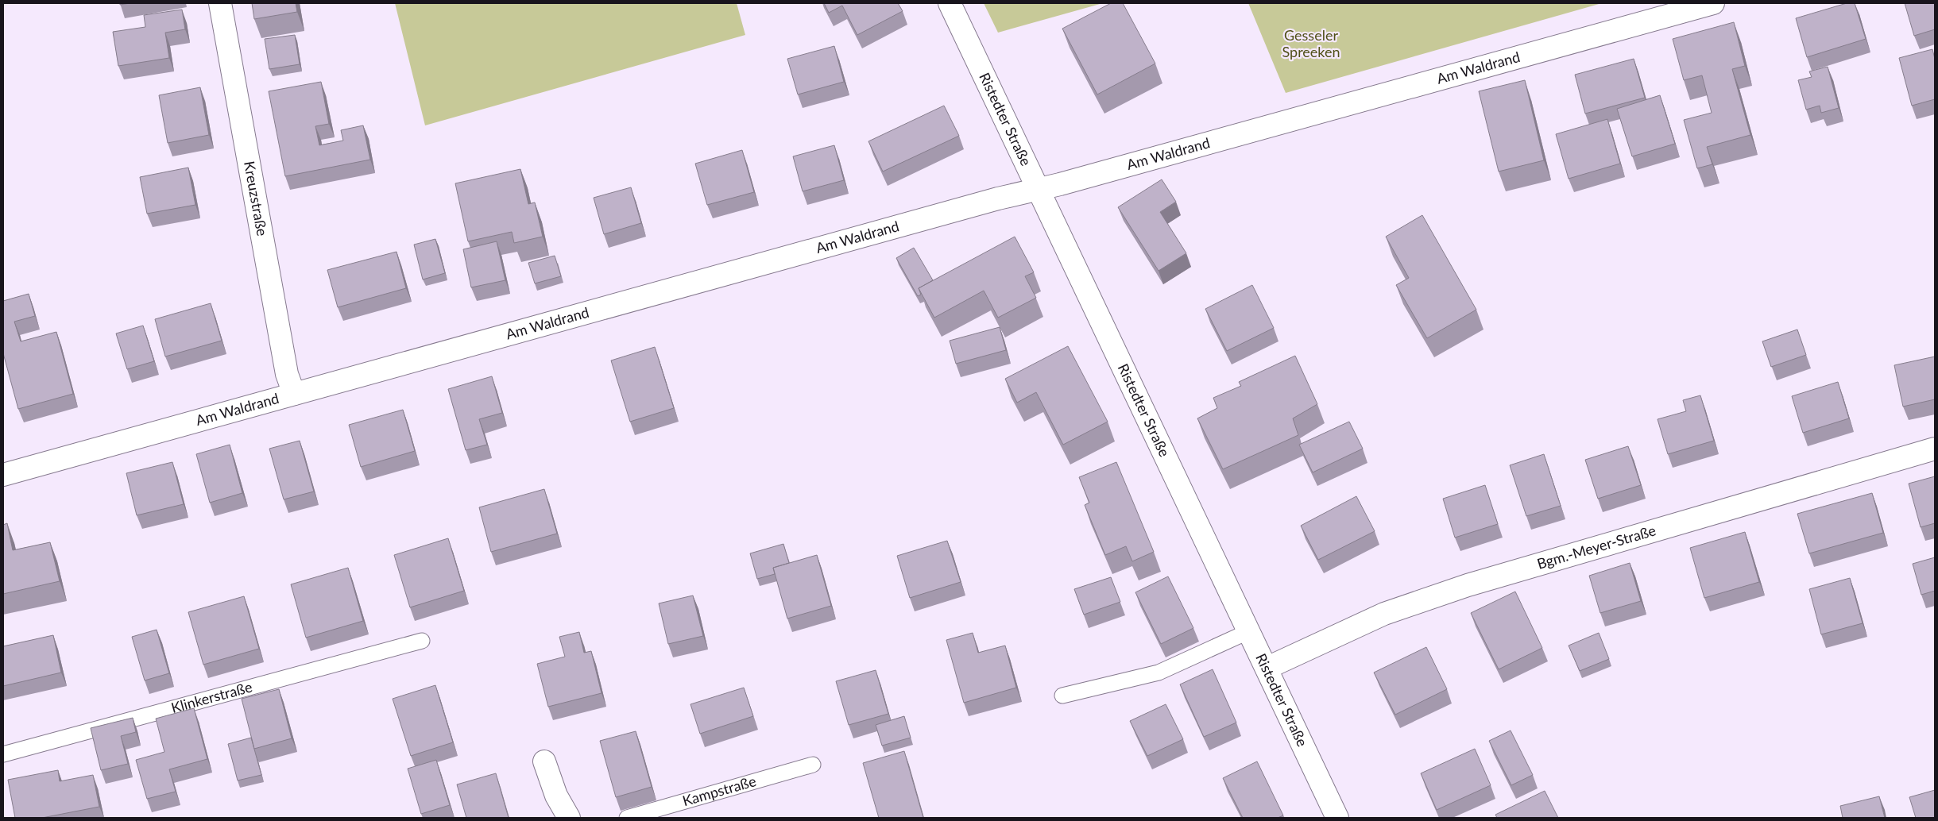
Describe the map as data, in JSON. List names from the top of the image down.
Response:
{
  "streets": {
    "street": [
      "Am Waldrand",
      "Ristedter Straße",
      "Kreuzstraße",
      "Bgm.-Meyer-Straße"
    ],
    "lane": ["Klinkerstraße", "Kampstraße"]
  },
  "crossings": [
    ["Am Waldrand", "Ristedter Straße"],
    ["Am Waldrand", "Kreuzstraße"],
    ["Ristedter Straße", "Bgm.-Meyer-Straße"]
  ],
  "parks": ["Gesseler Spreeken"]
}
